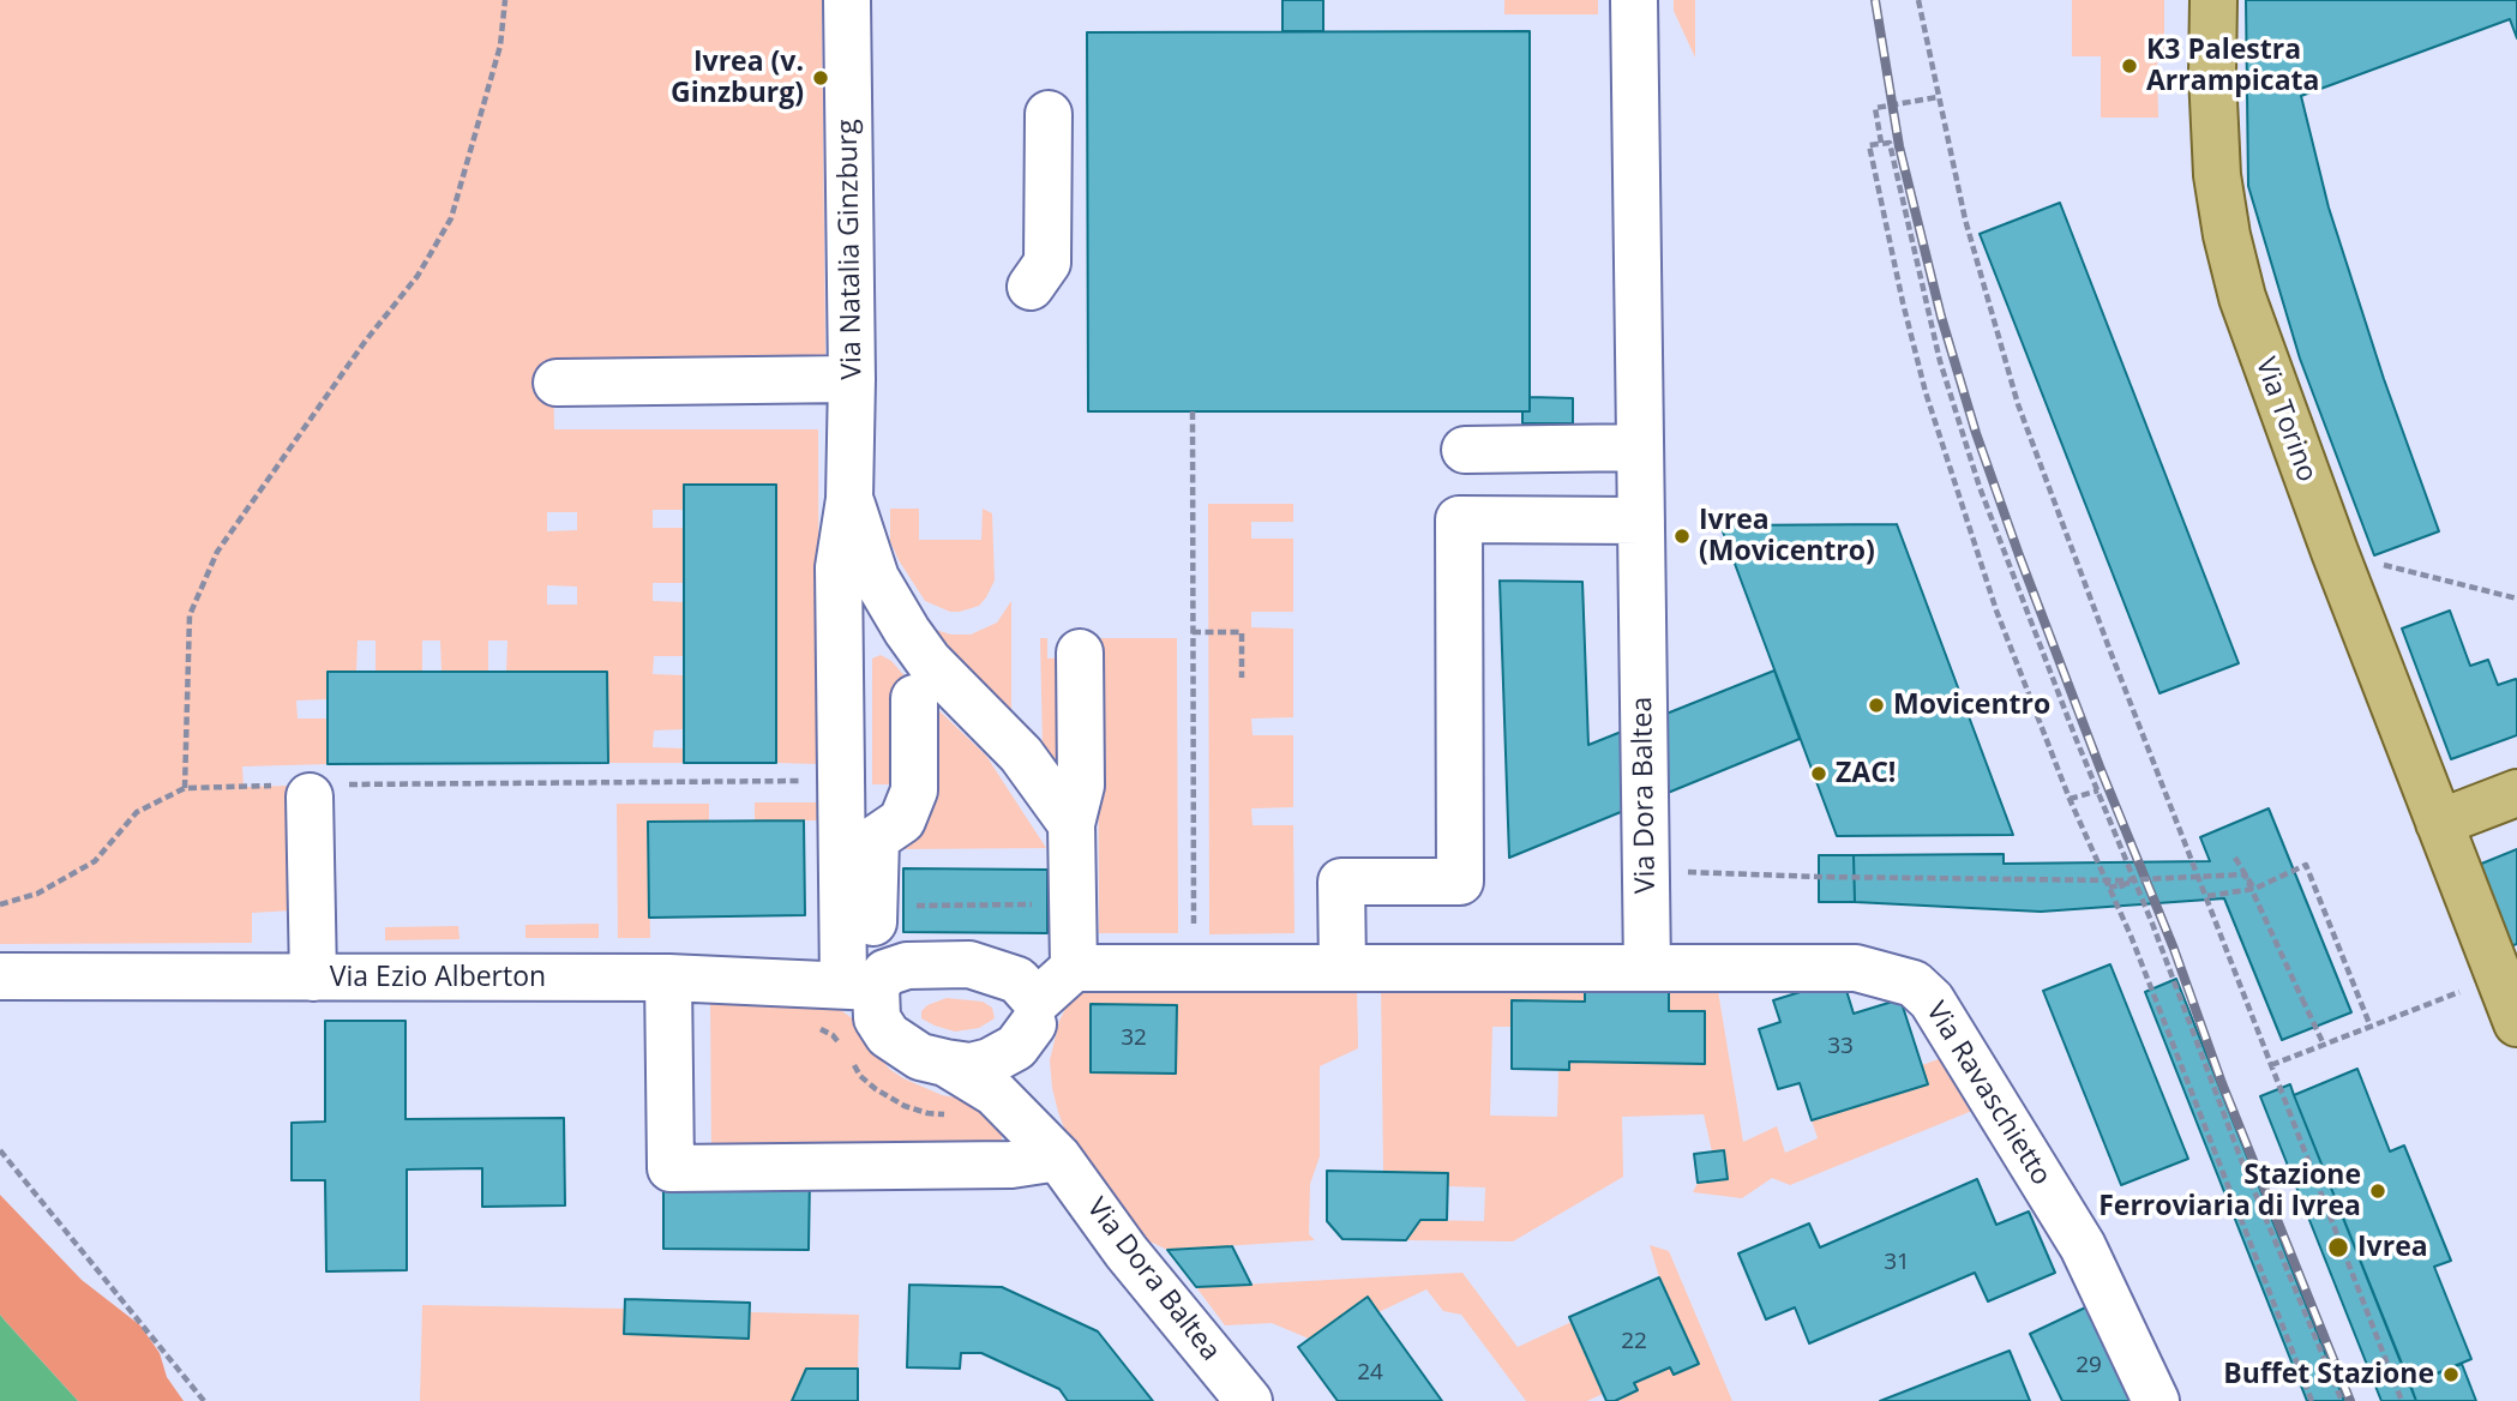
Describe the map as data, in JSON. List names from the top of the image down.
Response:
{
  "streets": {
    "main road": ["Via Torino"],
    "street": [
      "Via Natalia Ginzburg",
      "Via Dora Baltea",
      "Via Ezio Alberton",
      "Via Ravaschietto"
    ]
  },
  "crossings": [
    ["Via Natalia Ginzburg", "Via Dora Baltea"],
    ["Via Natalia Ginzburg", "Via Ezio Alberton"],
    ["Via Dora Baltea", "Via Ezio Alberton"],
    ["Via Dora Baltea", "Via Ravaschietto"]
  ],
  "places": [
    "K3 Palestra Arrampicata",
    "Ivrea (v. Ginzburg)",
    "Ivrea (Movicentro)",
    "Movicentro",
    "ZAC!",
    "Stazione Ferroviaria di Ivrea",
    "Ivrea",
    "Buffet Stazione"
  ],
  "house_numbers": [
    "32",
    "33",
    "31",
    "22",
    "29",
    "24"
  ]
}
